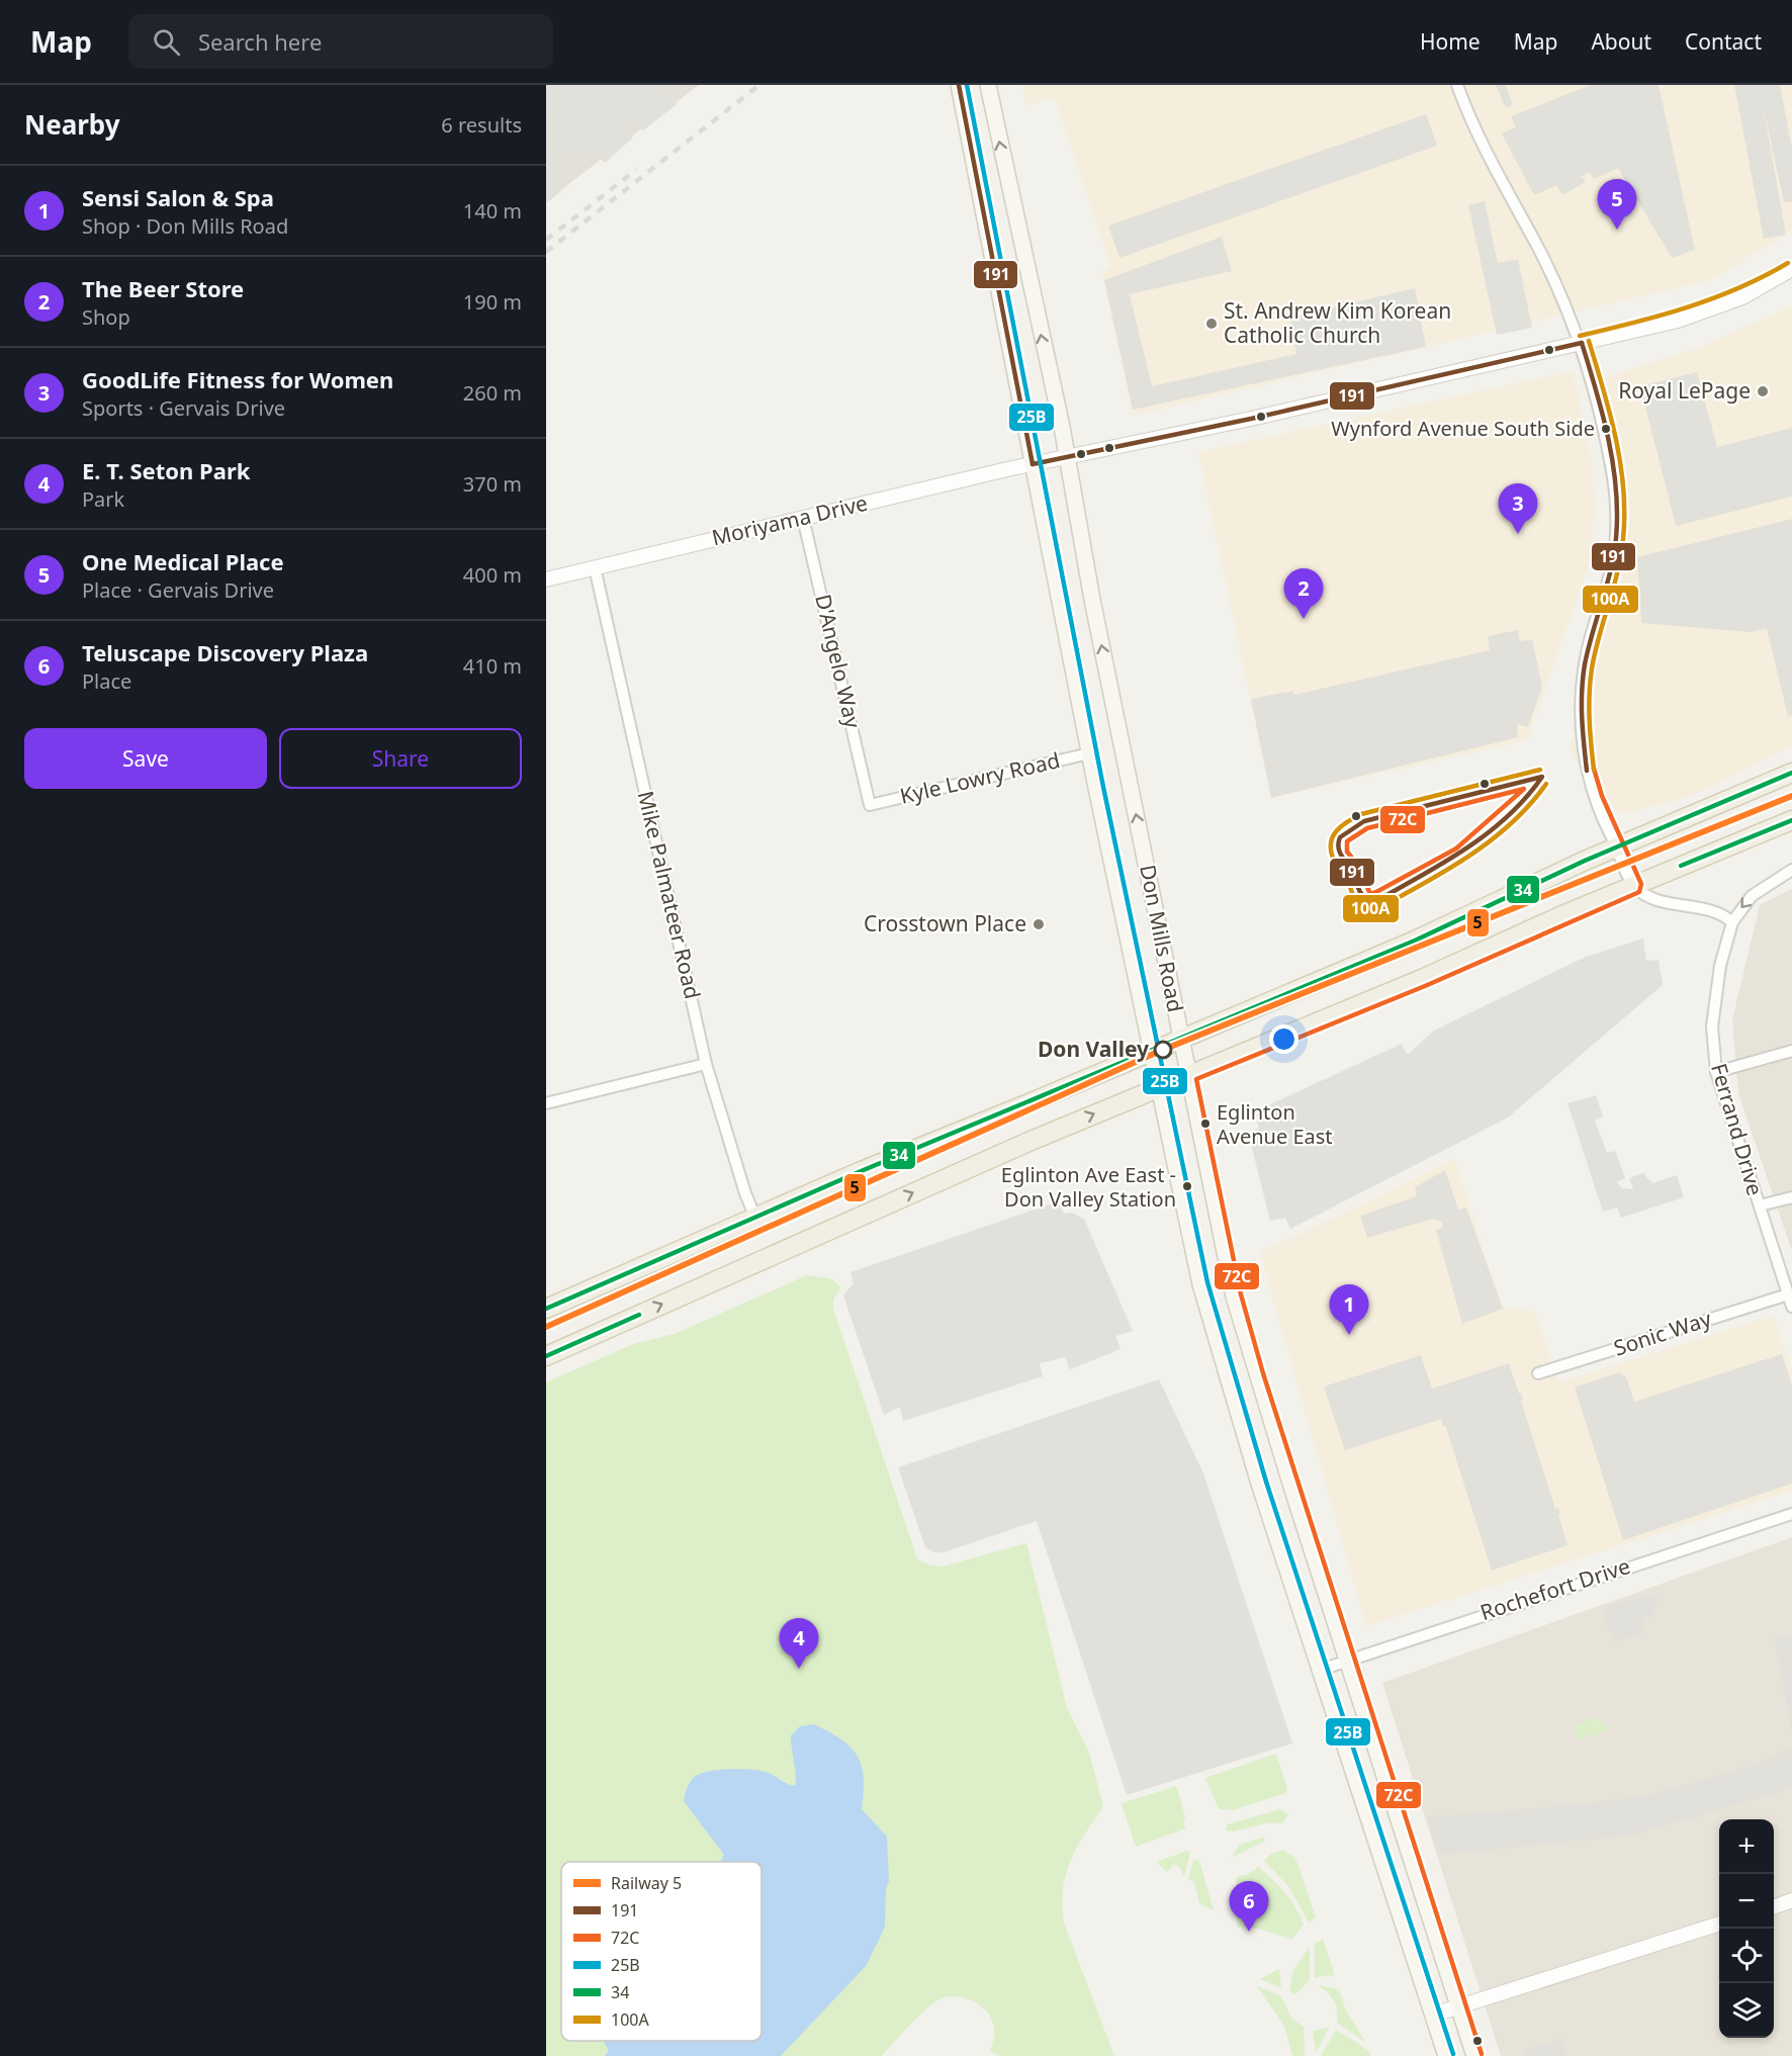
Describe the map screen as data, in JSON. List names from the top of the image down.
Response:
{
  "streets": {
    "main road": ["Don Mills Road"],
    "street": [
      "Moriyama Drive",
      "D'Angelo Way",
      "Kyle Lowry Road",
      "Mike Palmateer Road",
      "Ferrand Drive",
      "Sonic Way",
      "Rochefort Drive"
    ]
  },
  "crossings": [
    ["Moriyama Drive", "D'Angelo Way"],
    ["Moriyama Drive", "Mike Palmateer Road"],
    ["Moriyama Drive", "Don Mills Road"],
    ["D'Angelo Way", "Kyle Lowry Road"],
    ["Kyle Lowry Road", "Don Mills Road"],
    ["Don Mills Road", "Rochefort Drive"],
    ["Ferrand Drive", "Sonic Way"]
  ],
  "places": [
    "St. Andrew Kim Korean Catholic Church",
    "Royal LePage",
    "Wynford Avenue South Side",
    "Crosstown Place",
    "Don Valley",
    "Eglinton Avenue East",
    "Eglinton Ave East - Don Valley Station"
  ],
  "lines": [
    "transit line 191",
    "transit line 25B",
    "transit line 100A",
    "transit line 72C",
    "transit line 34",
    "rail line 5"
  ],
  "legend": [
    "Railway 5",
    "191",
    "72C",
    "25B",
    "34",
    "100A"
  ],
  "page": {
    "header": "Map",
    "search": "Search here",
    "nav": [
      "Home",
      "Map",
      "About",
      "Contact"
    ],
    "heading": ["Nearby", "6 results"],
    "list": [
      {
        "mark": "1",
        "name": "Sensi Salon & Spa",
        "note": "Shop · Don Mills Road",
        "value": "140 m"
      },
      {
        "mark": "2",
        "name": "The Beer Store",
        "note": "Shop",
        "value": "190 m"
      },
      {
        "mark": "3",
        "name": "GoodLife Fitness for Women",
        "note": "Sports · Gervais Drive",
        "value": "260 m"
      },
      {
        "mark": "4",
        "name": "E. T. Seton Park",
        "note": "Park",
        "value": "370 m"
      },
      {
        "mark": "5",
        "name": "One Medical Place",
        "note": "Place · Gervais Drive",
        "value": "400 m"
      },
      {
        "mark": "6",
        "name": "Teluscape Discovery Plaza",
        "note": "Place",
        "value": "410 m"
      }
    ],
    "pins": [
      "5",
      "3",
      "2",
      "1",
      "4",
      "6"
    ],
    "buttons": ["Save", "Share"],
    "map_buttons": ["+", "−"]
  }
}
